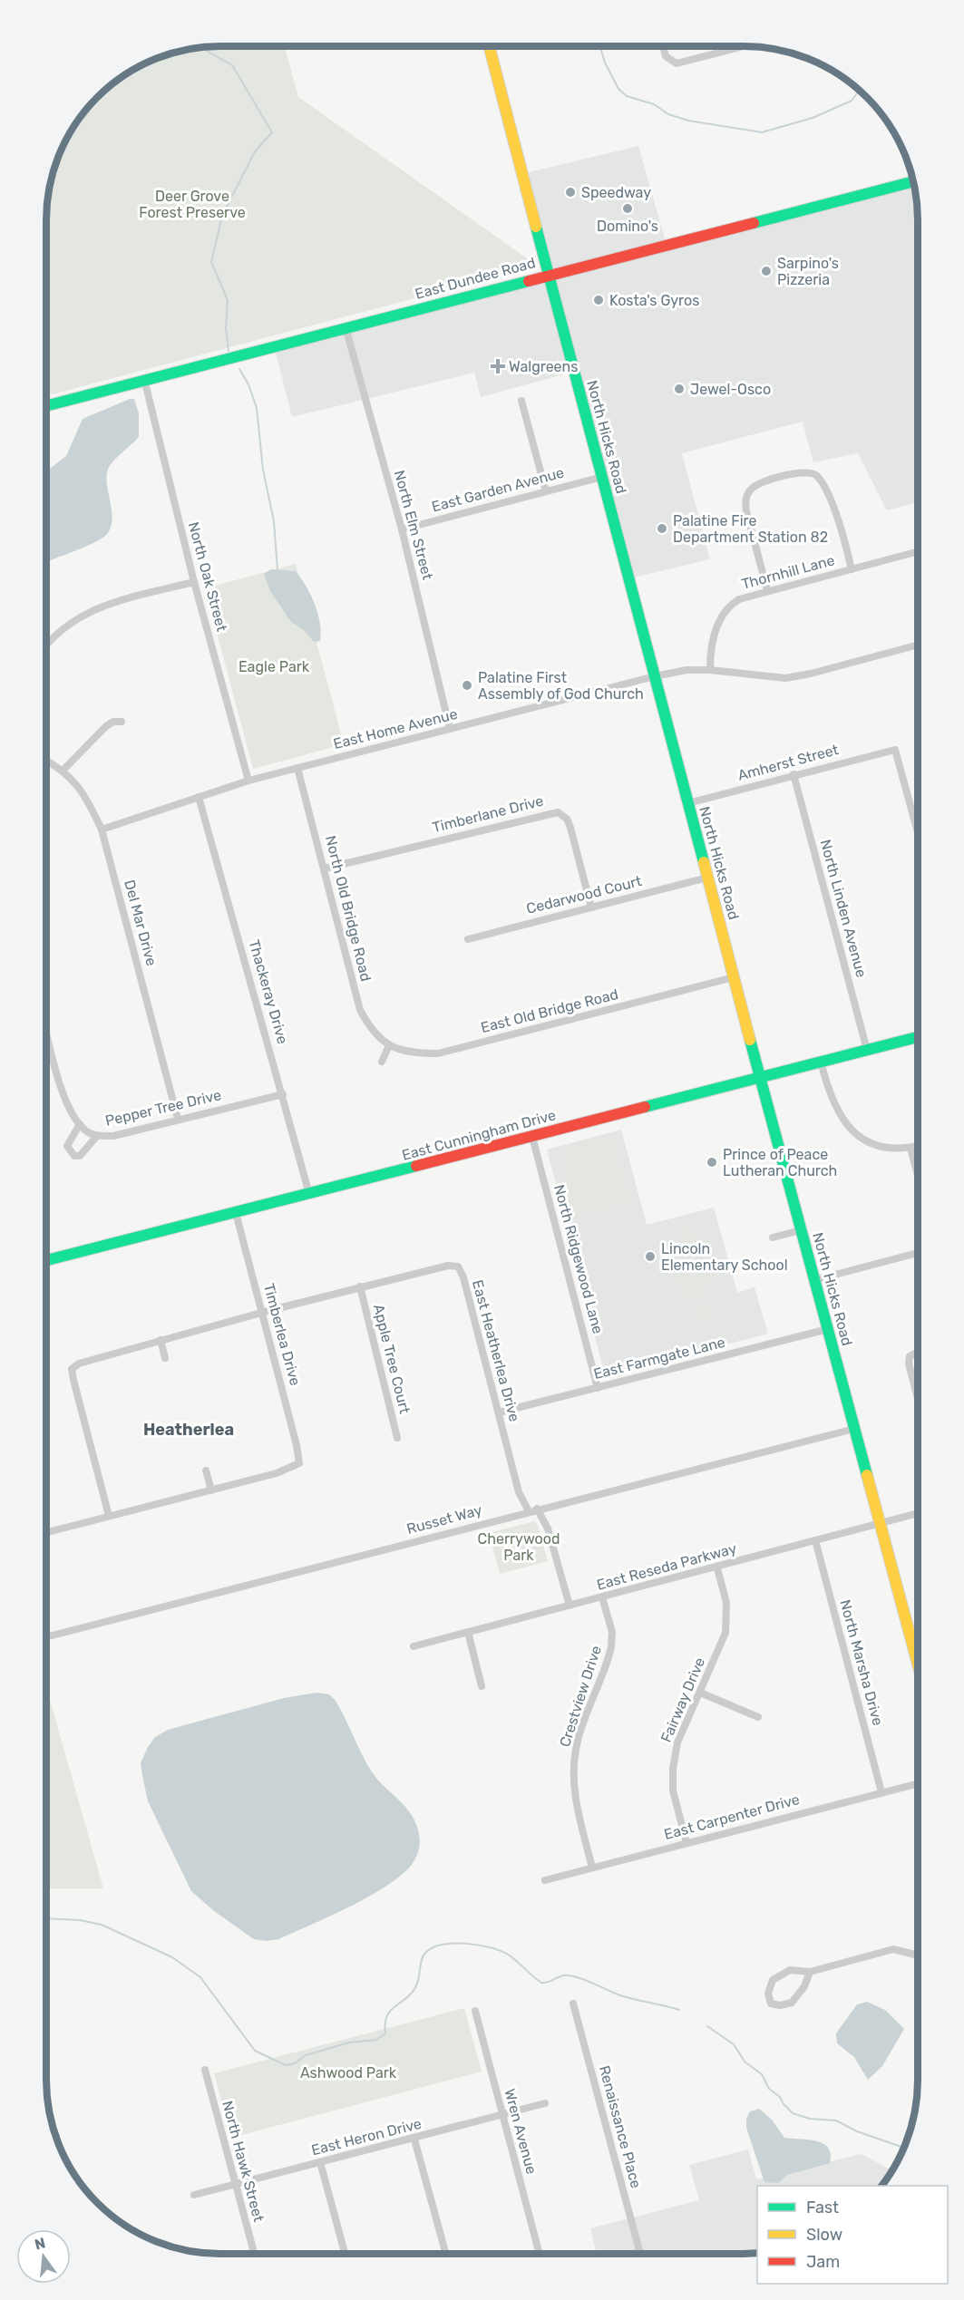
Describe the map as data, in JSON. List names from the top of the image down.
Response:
{
  "streets": {
    "main road": ["East Dundee Road", "North Hicks Road", "East Cunningham Drive"],
    "street": [
      "East Garden Avenue",
      "North Elm Street",
      "Thornhill Lane",
      "North Oak Street",
      "East Home Avenue",
      "Amherst Street",
      "Timberlane Drive",
      "Cedarwood Court",
      "North Old Bridge Road",
      "North Linden Avenue",
      "Del Mar Drive",
      "Thackeray Drive",
      "East Old Bridge Road",
      "Pepper Tree Drive",
      "North Ridgewood Lane",
      "Timberlea Drive",
      "East Heatherlea Drive",
      "East Farmgate Lane",
      "Apple Tree Court",
      "Russet Way",
      "East Reseda Parkway",
      "North Marsha Drive",
      "Crestview Drive",
      "Fairway Drive",
      "East Carpenter Drive",
      "Renaissance Place",
      "Wren Avenue",
      "East Heron Drive",
      "North Hawk Street"
    ]
  },
  "crossings": [
    ["East Dundee Road", "North Hicks Road"],
    ["East Dundee Road", "North Elm Street"],
    ["East Dundee Road", "North Oak Street"],
    ["North Hicks Road", "East Garden Avenue"],
    ["North Hicks Road", "East Home Avenue"],
    ["North Hicks Road", "Amherst Street"],
    ["North Hicks Road", "Cedarwood Court"],
    ["North Hicks Road", "East Old Bridge Road"],
    ["North Hicks Road", "East Cunningham Drive"],
    ["North Hicks Road", "East Farmgate Lane"],
    ["North Hicks Road", "Russet Way"],
    ["North Hicks Road", "East Reseda Parkway"],
    ["East Garden Avenue", "North Elm Street"],
    ["North Elm Street", "East Home Avenue"],
    ["Thornhill Lane", "East Home Avenue"],
    ["North Oak Street", "East Home Avenue"],
    ["East Home Avenue", "North Old Bridge Road"],
    ["East Home Avenue", "Del Mar Drive"],
    ["East Home Avenue", "Thackeray Drive"],
    ["Amherst Street", "North Linden Avenue"],
    ["Timberlane Drive", "Cedarwood Court"],
    ["Timberlane Drive", "North Old Bridge Road"],
    ["North Old Bridge Road", "East Old Bridge Road"],
    ["North Linden Avenue", "East Cunningham Drive"],
    ["Del Mar Drive", "Pepper Tree Drive"],
    ["Thackeray Drive", "Pepper Tree Drive"],
    ["Thackeray Drive", "East Cunningham Drive"],
    ["East Cunningham Drive", "North Ridgewood Lane"],
    ["East Cunningham Drive", "Timberlea Drive"],
    ["North Ridgewood Lane", "East Farmgate Lane"],
    ["Timberlea Drive", "East Heatherlea Drive"],
    ["East Heatherlea Drive", "East Farmgate Lane"],
    ["East Heatherlea Drive", "Apple Tree Court"],
    ["East Heatherlea Drive", "Russet Way"],
    ["East Reseda Parkway", "North Marsha Drive"],
    ["East Reseda Parkway", "Crestview Drive"],
    ["East Reseda Parkway", "Fairway Drive"],
    ["North Marsha Drive", "East Carpenter Drive"],
    ["Crestview Drive", "East Carpenter Drive"],
    ["Fairway Drive", "East Carpenter Drive"],
    ["Wren Avenue", "East Heron Drive"],
    ["East Heron Drive", "North Hawk Street"]
  ],
  "districts": ["Heatherlea"],
  "parks": [
    "Deer Grove Forest Preserve",
    "Eagle Park",
    "Cherrywood Park",
    "Ashwood Park"
  ],
  "places": {
    "other": [
      "Speedway",
      "Domino's",
      "Sarpino's Pizzeria",
      "Kosta's Gyros",
      "Jewel-Osco",
      "Palatine Fire Department Station 82",
      "Palatine First Assembly of God Church",
      "Prince of Peace Lutheran Church",
      "Lincoln Elementary School"
    ],
    "health": ["Walgreens"]
  },
  "legend": ["Fast", "Slow", "Jam"],
  "north": "top"
}
